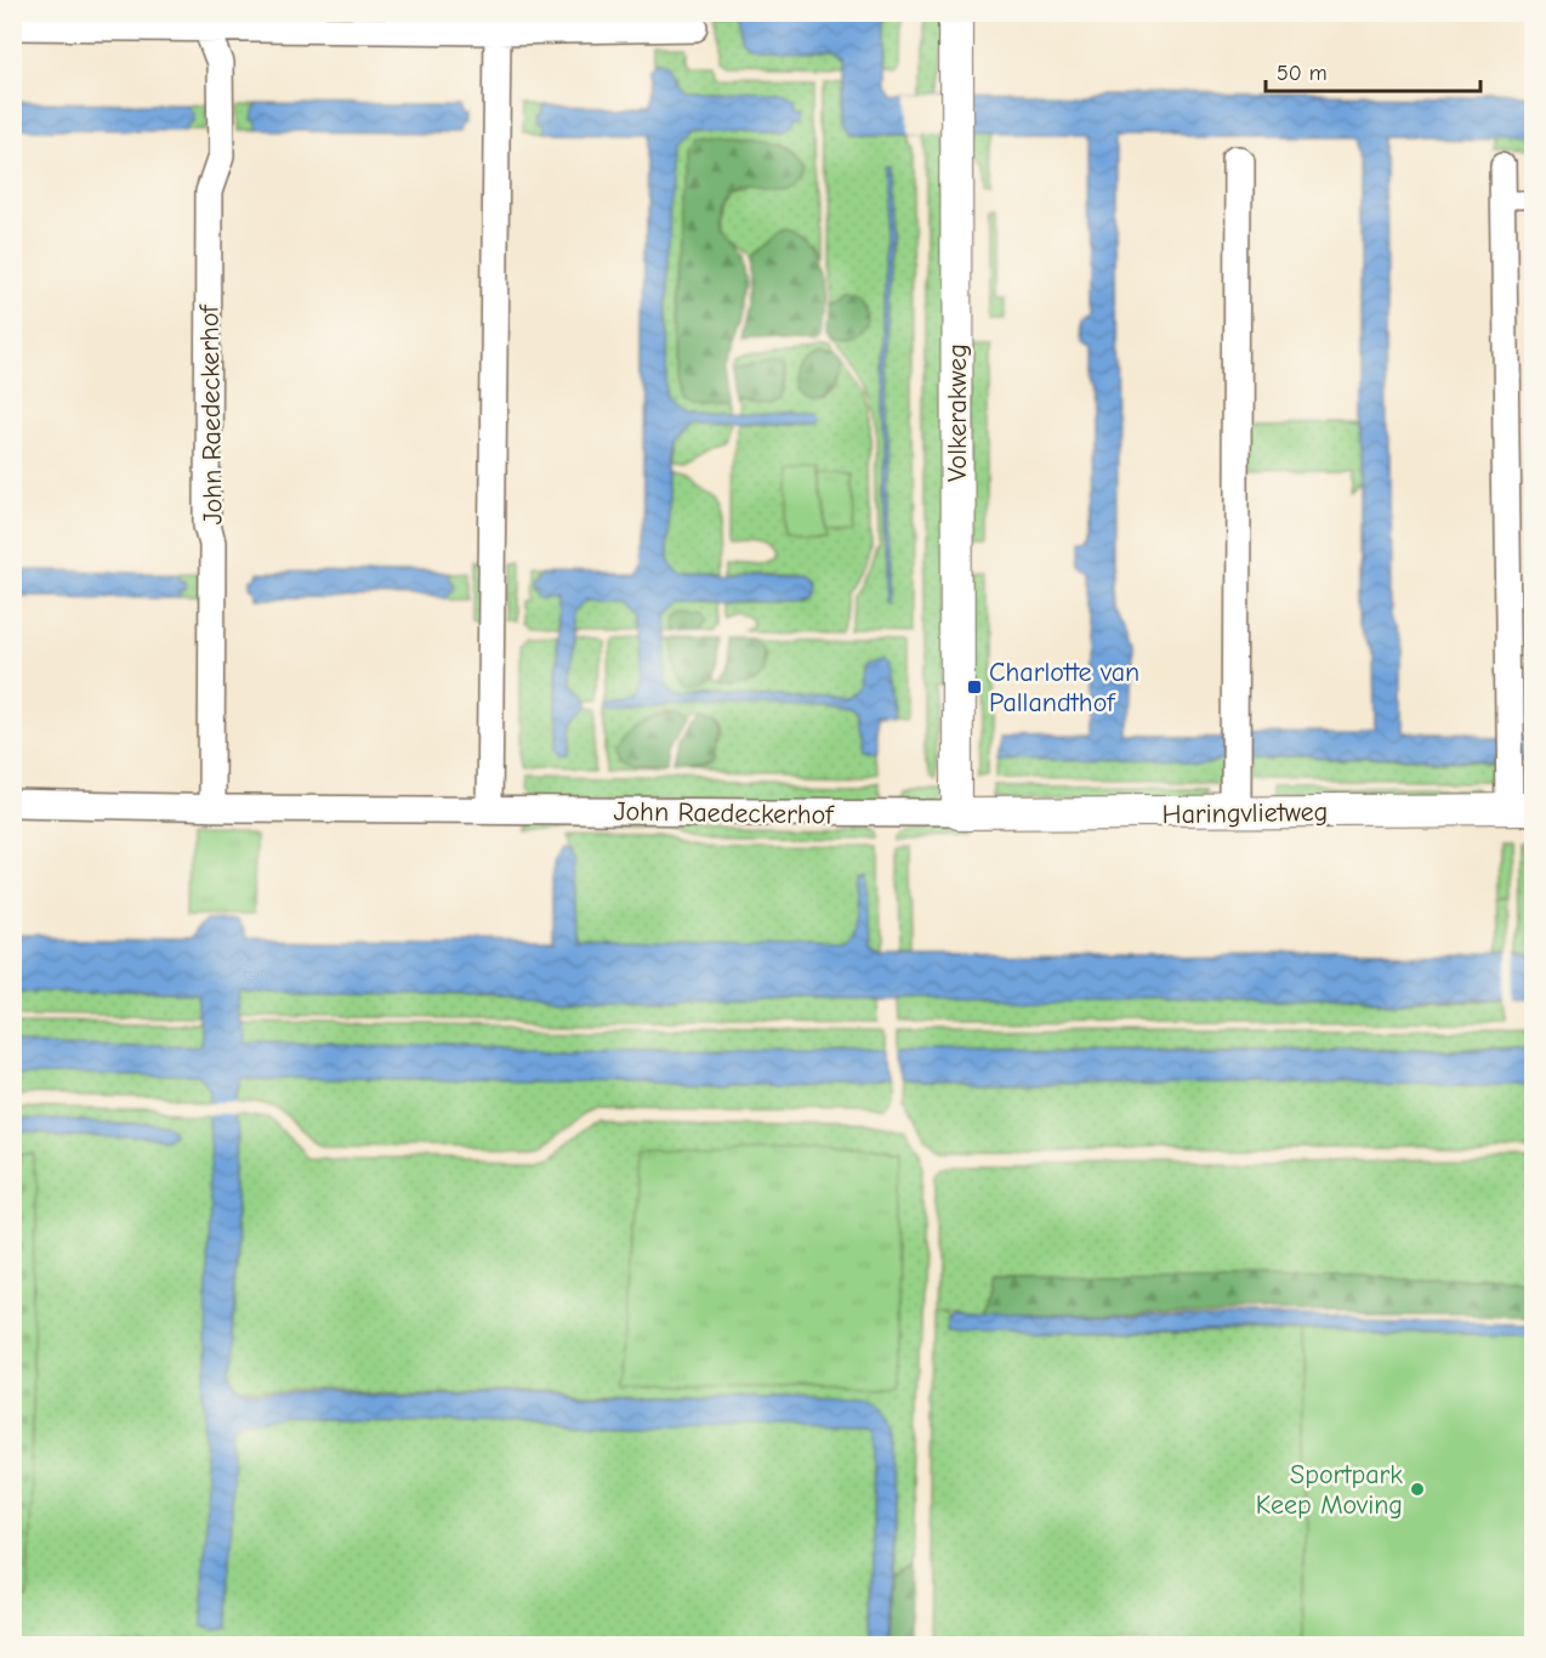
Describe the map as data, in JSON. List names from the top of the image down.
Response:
{
  "streets": {
    "street": ["Volkerakweg", "John Raedeckerhof", "Haringvlietweg"]
  },
  "crossings": [
    ["Volkerakweg", "John Raedeckerhof"],
    ["Volkerakweg", "Haringvlietweg"],
    ["John Raedeckerhof", "Haringvlietweg"]
  ],
  "places": {
    "transit": ["Charlotte van Pallandthof"],
    "other": ["Sportpark Keep Moving"]
  },
  "scale_bar": "50 m"
}
